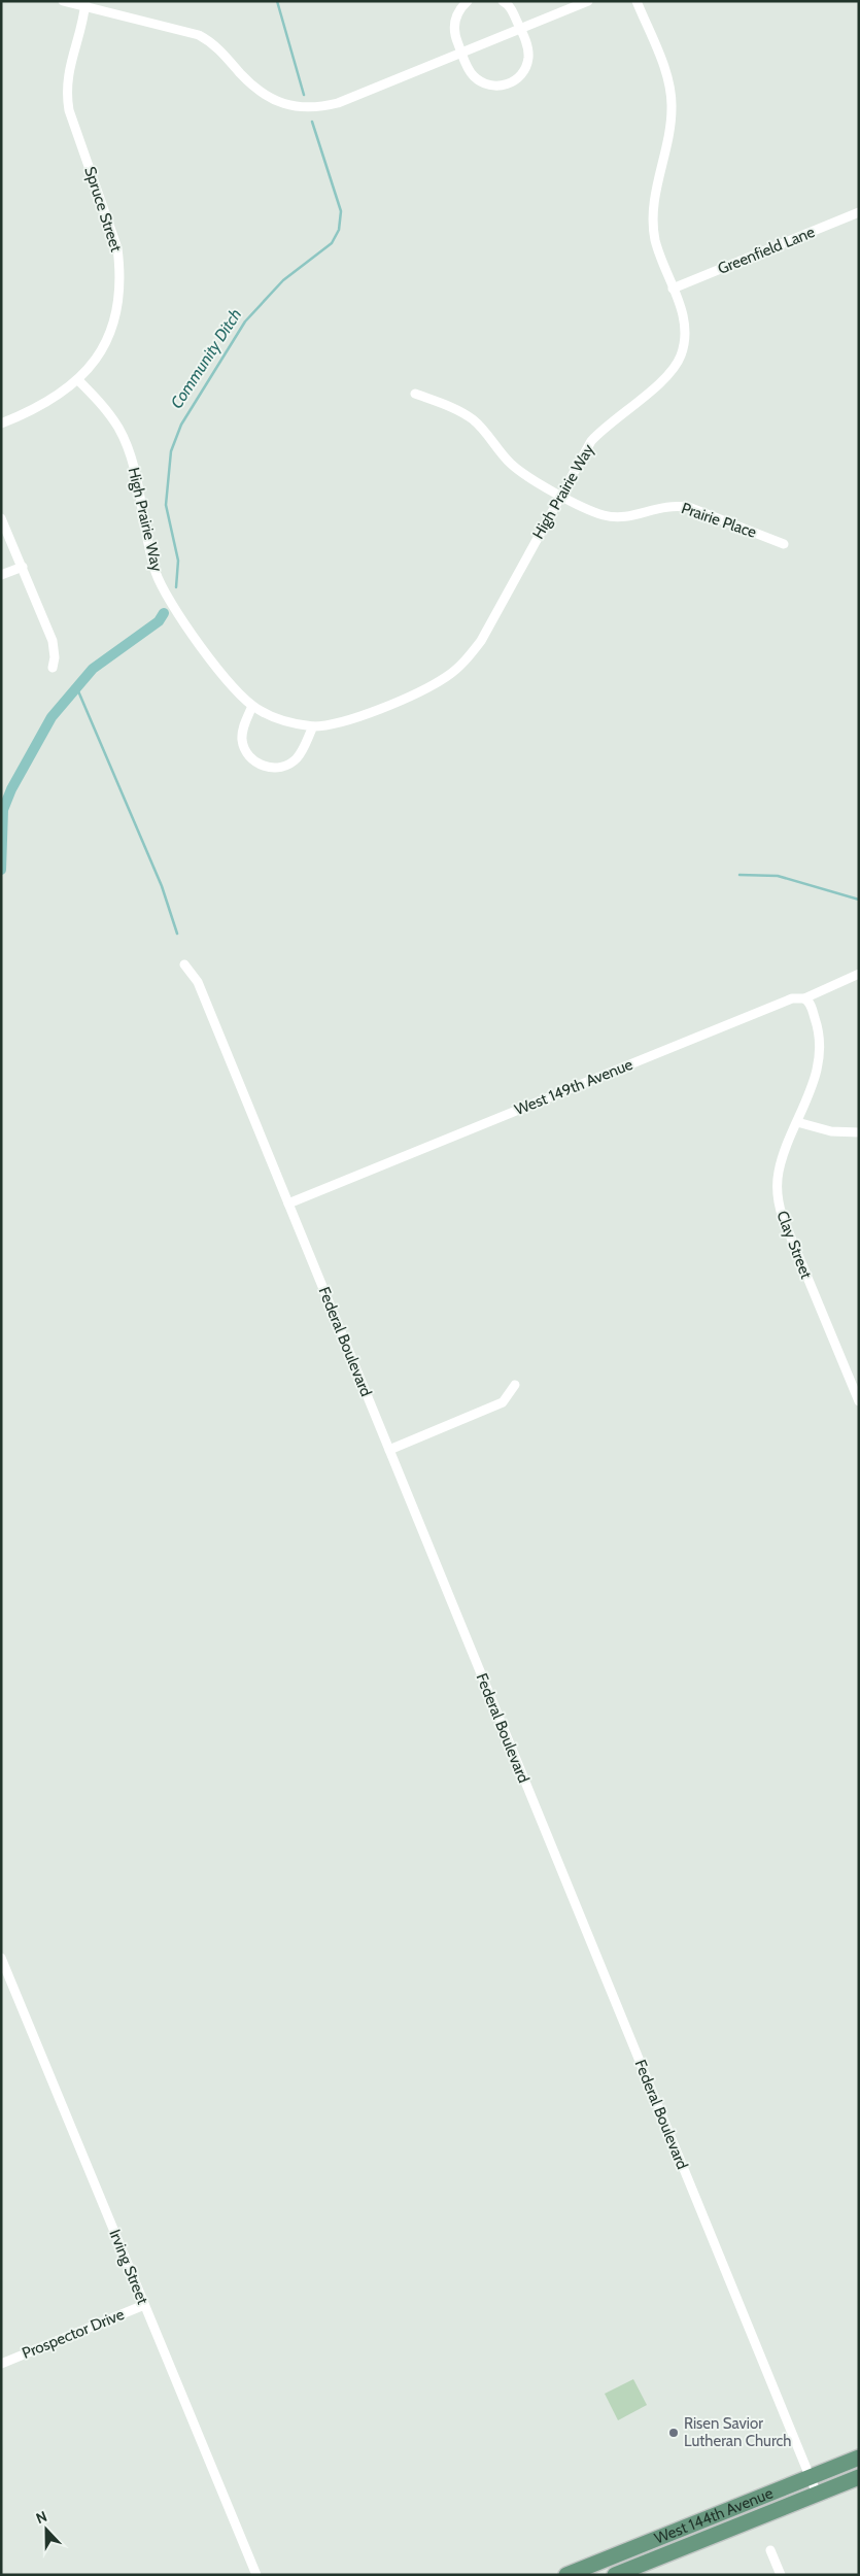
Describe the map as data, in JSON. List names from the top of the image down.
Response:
{
  "streets": {
    "main road": ["West 144th Avenue"],
    "street": [
      "Spruce Street",
      "Greenfield Lane",
      "High Prairie Way",
      "Prairie Place",
      "West 149th Avenue",
      "Clay Street",
      "Federal Boulevard",
      "Irving Street",
      "Prospector Drive"
    ]
  },
  "crossings": [
    ["Spruce Street", "High Prairie Way"],
    ["Greenfield Lane", "High Prairie Way"],
    ["High Prairie Way", "Prairie Place"],
    ["West 149th Avenue", "Clay Street"],
    ["West 149th Avenue", "Federal Boulevard"],
    ["Federal Boulevard", "West 144th Avenue"],
    ["Irving Street", "Prospector Drive"]
  ],
  "water": ["Community Ditch"],
  "places": ["Risen Savior Lutheran Church"],
  "north": "top"
}
